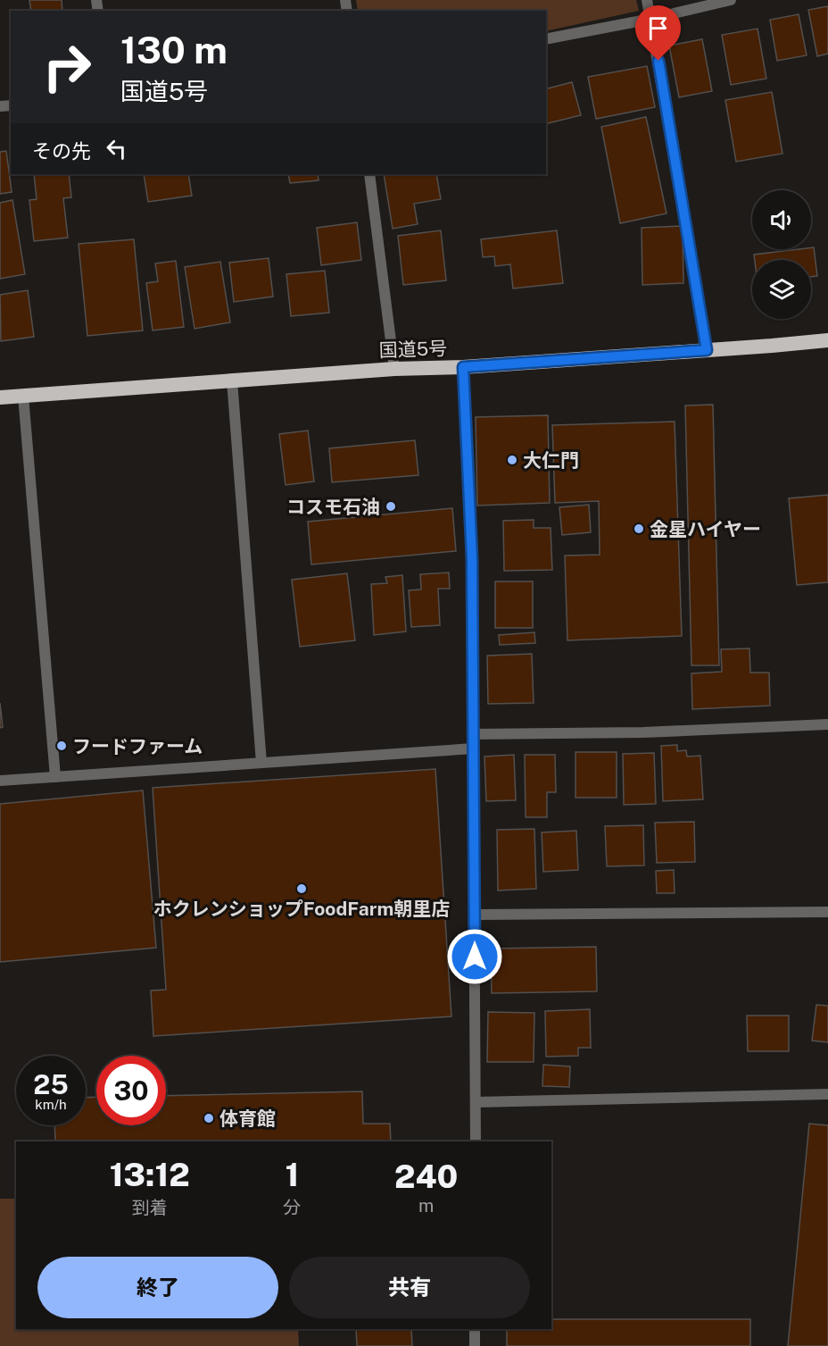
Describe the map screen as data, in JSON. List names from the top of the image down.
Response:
{
  "streets": {
    "highway": ["国道5号"]
  },
  "places": [
    "大仁門",
    "コスモ石油",
    "金星ハイヤー",
    "フードファーム",
    "ホクレンショップFoodFarm朝里店",
    "体育館"
  ],
  "page": {
    "turn": ["130 m", "国道5号"],
    "then": "その先",
    "speed": "25 km/h",
    "limit": "30",
    "eta": [
      "13:12",
      "到着",
      "1",
      "分",
      "240",
      "m"
    ],
    "buttons": ["終了", "共有"]
  }
}
